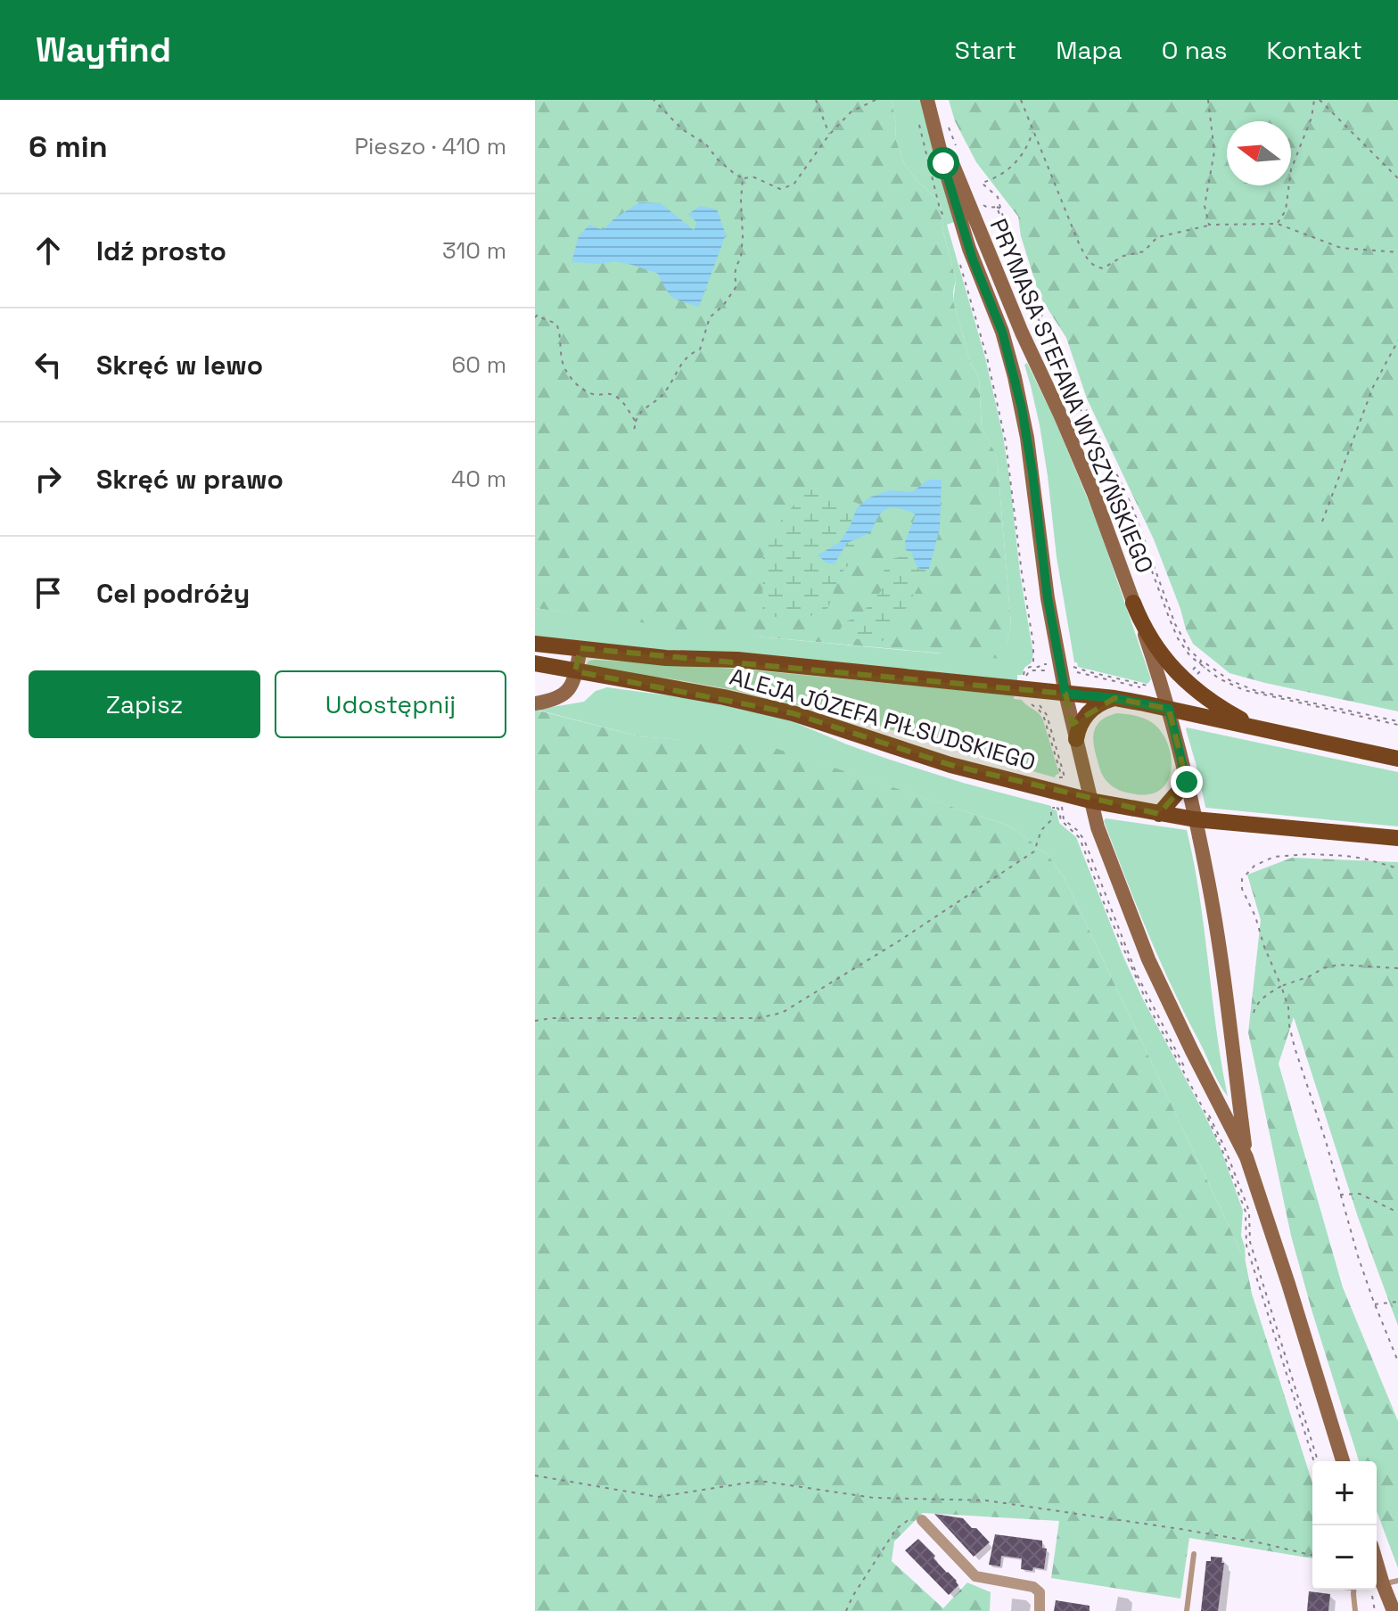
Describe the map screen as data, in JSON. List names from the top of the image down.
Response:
{
  "streets": {
    "main road": ["PRYMASA STEFANA WYSZYŃSKIEGO", "ALEJA JÓZEFA PIŁSUDSKIEGO"]
  },
  "crossings": [
    ["PRYMASA STEFANA WYSZYŃSKIEGO", "ALEJA JÓZEFA PIŁSUDSKIEGO"]
  ],
  "north": "left",
  "page": {
    "header": "Wayfind",
    "nav": [
      "Start",
      "Mapa",
      "O nas",
      "Kontakt"
    ],
    "heading": ["6 min", "Pieszo · 410 m"],
    "list": [
      ["Idź prosto", "310 m"],
      ["Skręć w lewo", "60 m"],
      ["Skręć w prawo", "40 m"],
      "Cel podróży"
    ],
    "buttons": ["Zapisz", "Udostępnij"],
    "map_buttons": ["+", "−"]
  }
}
